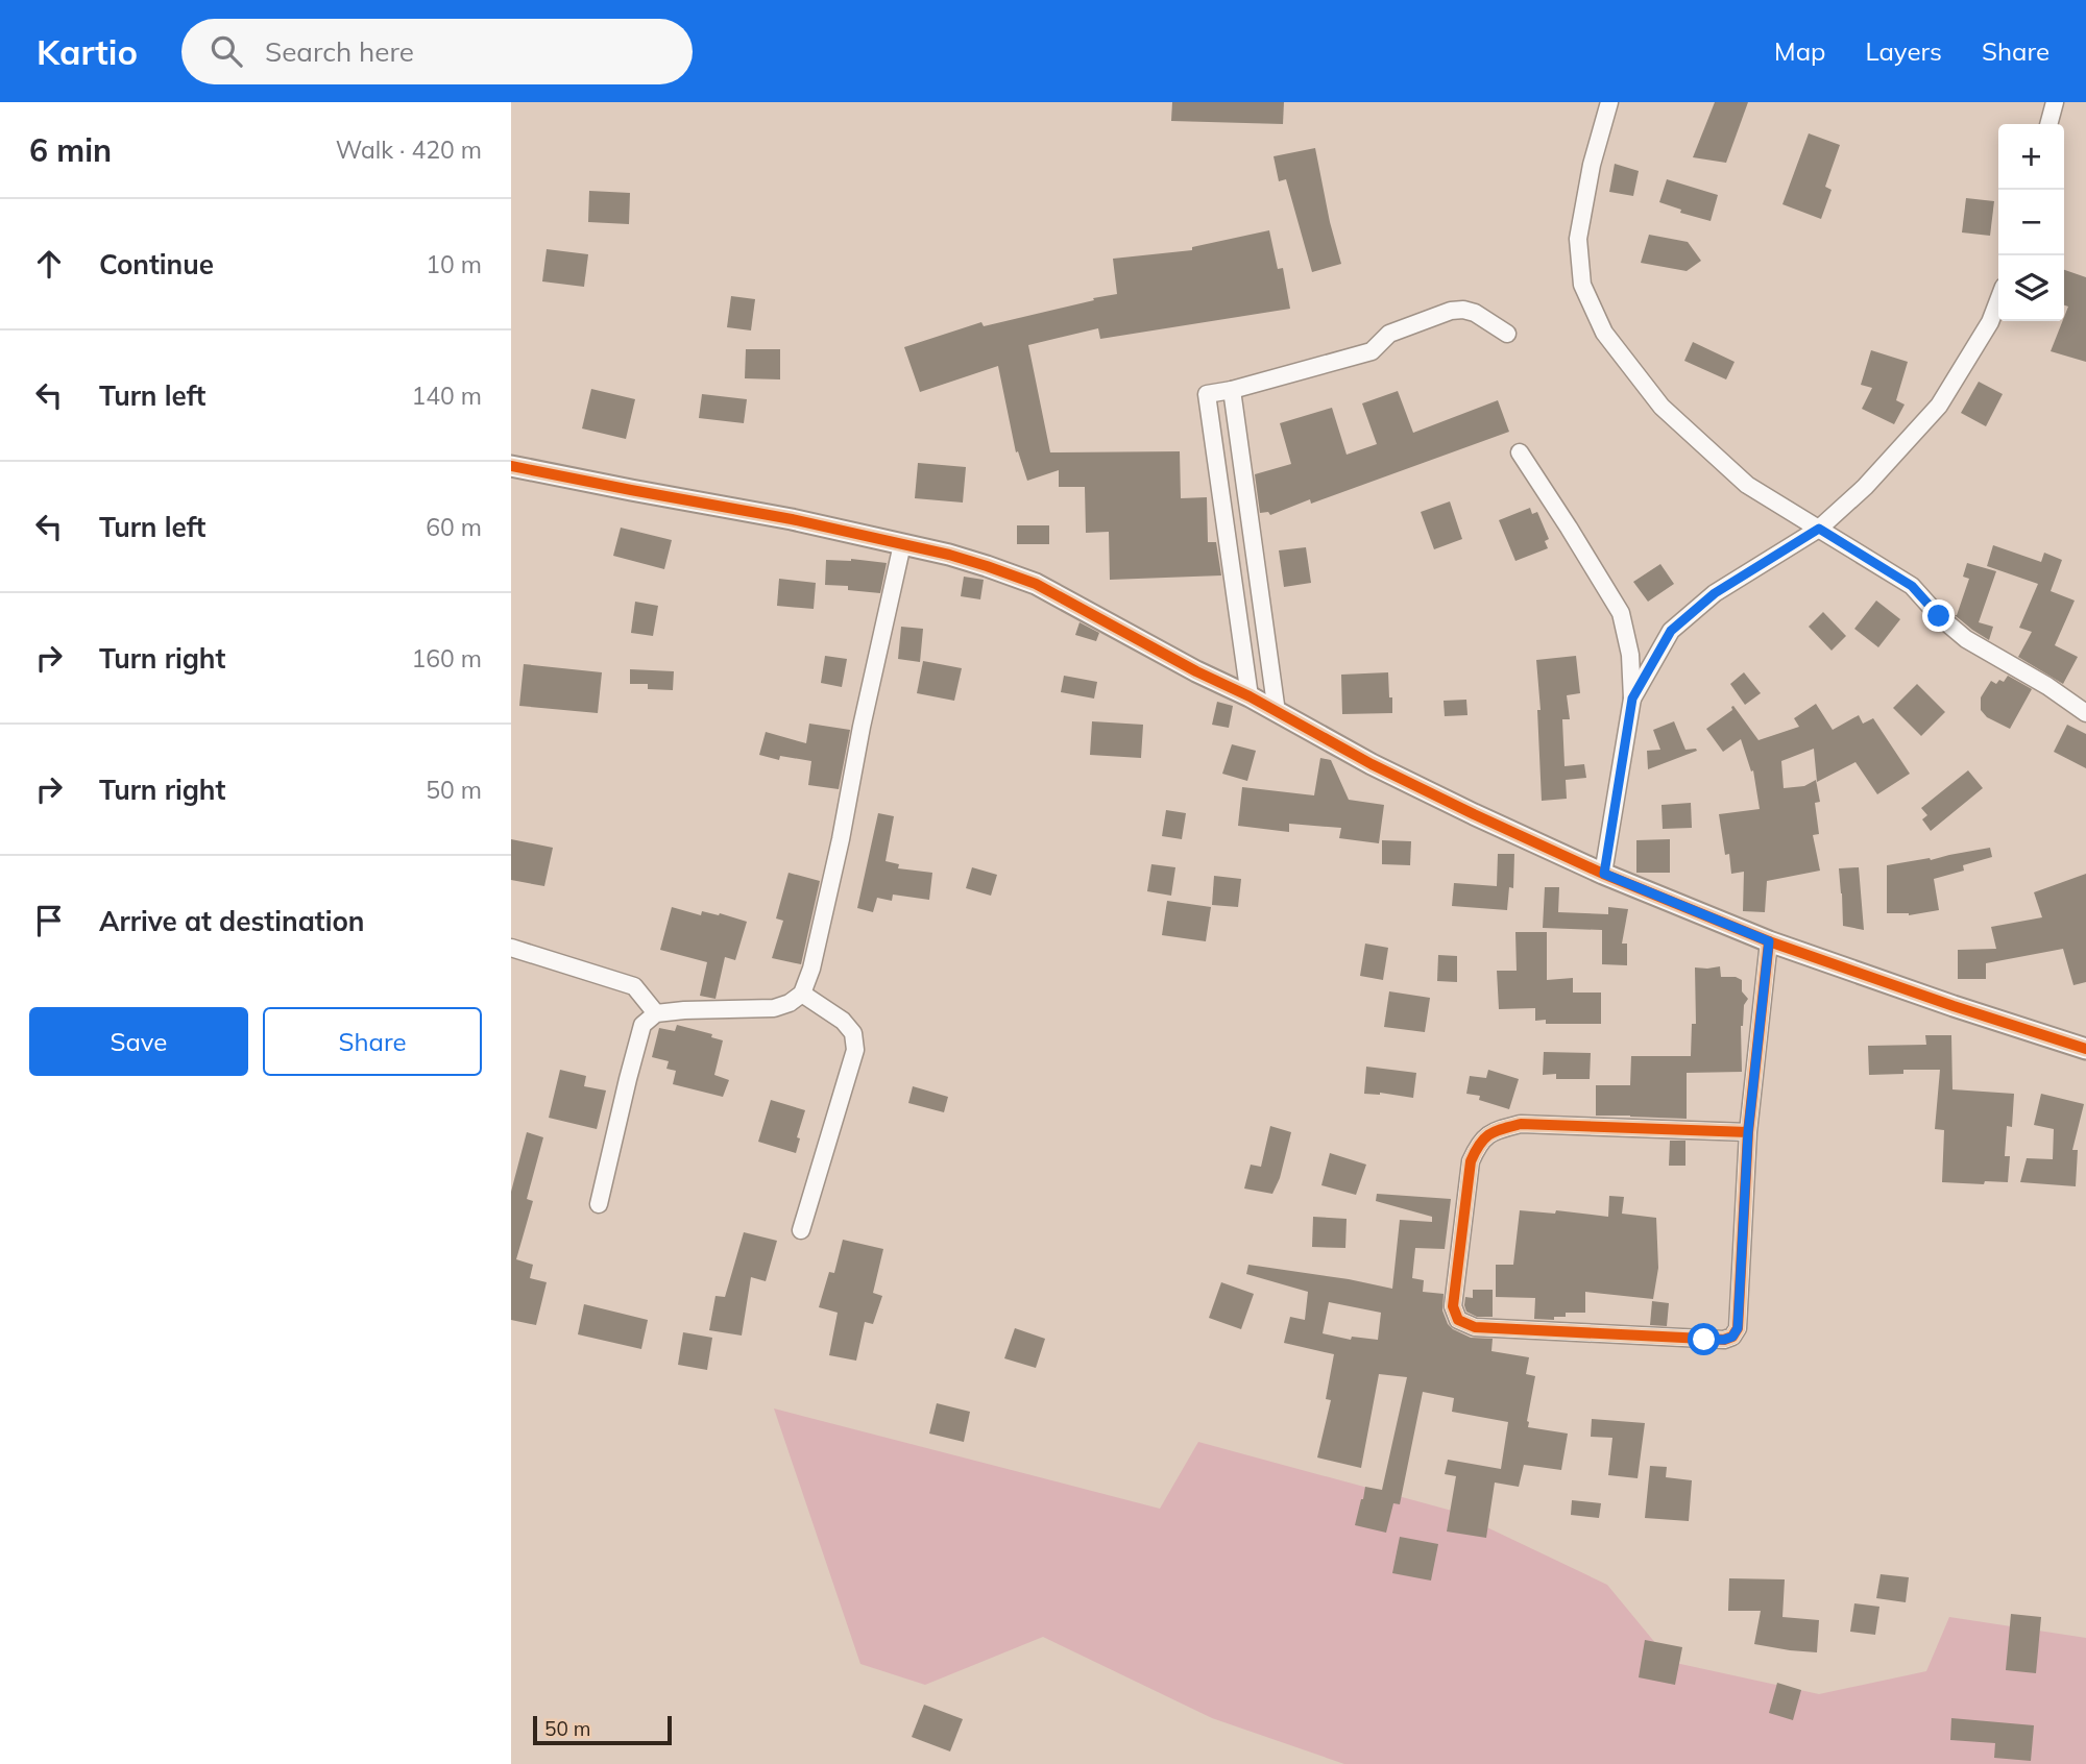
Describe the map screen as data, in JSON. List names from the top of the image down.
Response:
{
  "scale_bar": "50 m",
  "page": {
    "header": "Kartio",
    "search": "Search here",
    "nav": ["Map", "Layers", "Share"],
    "heading": ["6 min", "Walk · 420 m"],
    "map_buttons": ["+", "−"],
    "list": [
      ["Continue", "10 m"],
      ["Turn left", "140 m"],
      ["Turn left", "60 m"],
      ["Turn right", "160 m"],
      ["Turn right", "50 m"],
      "Arrive at destination"
    ],
    "buttons": ["Save", "Share"],
    "scale": "50 m"
  }
}
